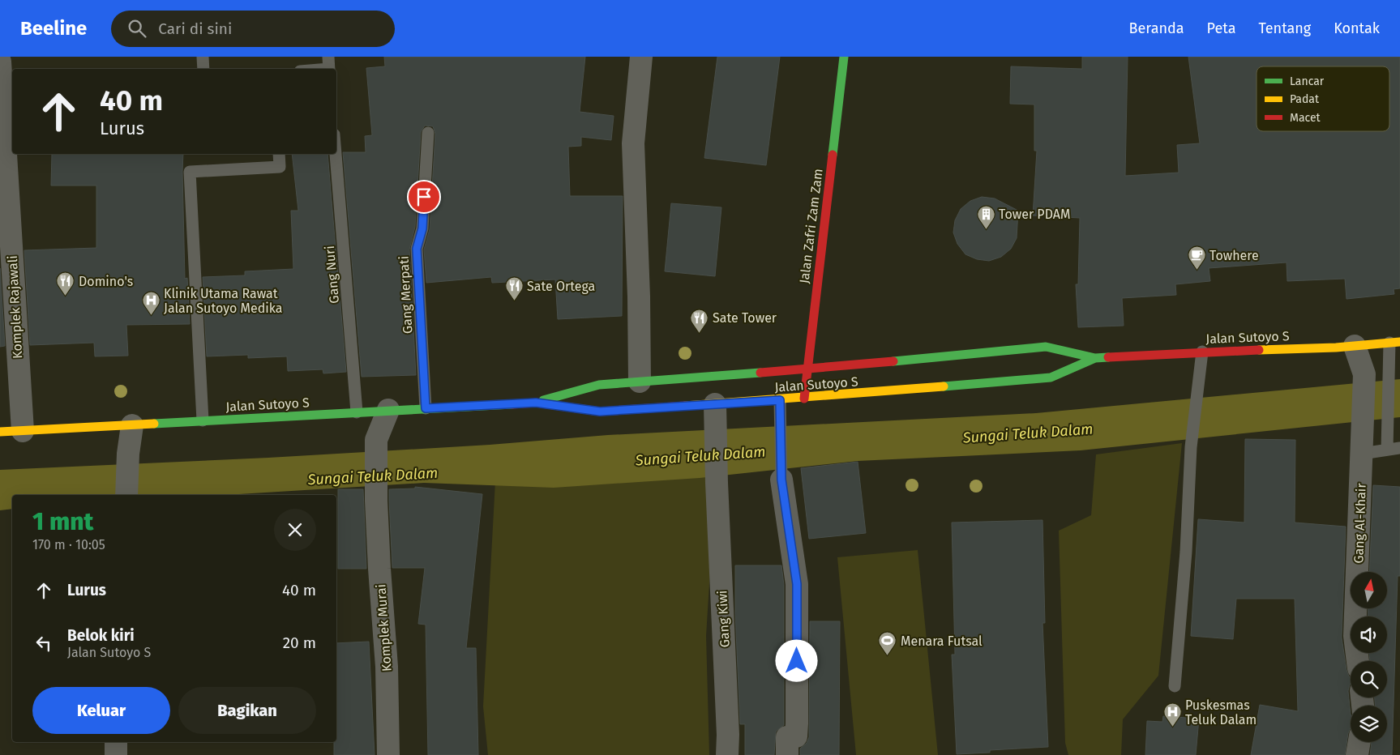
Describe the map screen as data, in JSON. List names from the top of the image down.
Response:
{
  "streets": {
    "main road": ["Jalan Zafri Zam Zam", "Jalan Sutoyo S"],
    "street": [
      "Komplek Rajawali",
      "Gang Al-Khair",
      "Gang Kiwi",
      "Komplek Murai"
    ],
    "lane": ["Gang Nuri", "Gang Merpati"]
  },
  "crossings": [
    ["Jalan Zafri Zam Zam", "Jalan Sutoyo S"],
    ["Gang Nuri", "Jalan Sutoyo S"],
    ["Gang Merpati", "Jalan Sutoyo S"],
    ["Komplek Rajawali", "Jalan Sutoyo S"],
    ["Jalan Sutoyo S", "Gang Al-Khair"],
    ["Jalan Sutoyo S", "Gang Kiwi"],
    ["Jalan Sutoyo S", "Komplek Murai"]
  ],
  "water": ["Sungai Teluk Dalam"],
  "places": {
    "building": ["Tower PDAM"],
    "cafe": ["Towhere"],
    "restaurant": ["Domino's", "Sate Ortega", "Sate Tower"],
    "hospital": ["Klinik Utama Rawat Jalan Sutoyo Medika", "Puskesmas Teluk Dalam"],
    "sports": ["Menara Futsal"]
  },
  "legend": ["Lancar", "Padat", "Macet"],
  "north": "top",
  "page": {
    "header": "Beeline",
    "search": "Cari di sini",
    "nav": [
      "Beranda",
      "Peta",
      "Tentang",
      "Kontak"
    ],
    "turn": ["40 m", "Lurus"],
    "heading": ["1 mnt", "170 m · 10:05"],
    "list": [
      {
        "name": "Lurus",
        "value": "40 m"
      },
      {
        "name": "Belok kiri",
        "note": "Jalan Sutoyo S",
        "value": "20 m"
      }
    ],
    "buttons": ["Keluar", "Bagikan"]
  }
}
